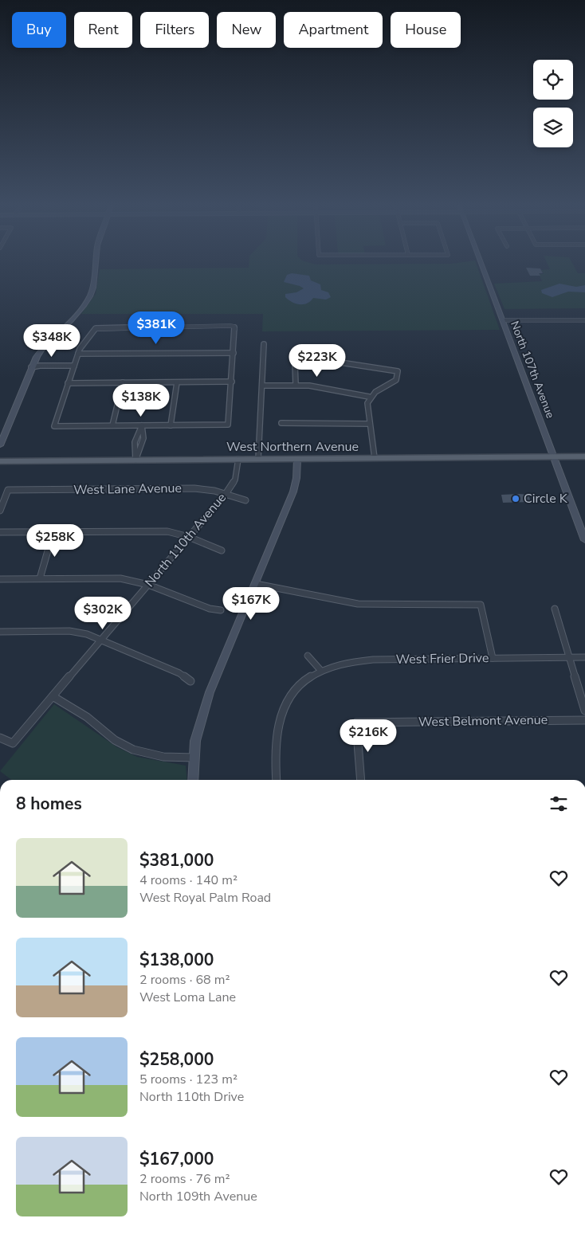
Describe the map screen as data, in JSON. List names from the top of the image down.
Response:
{
  "streets": {
    "main road": ["West Northern Avenue"],
    "street": [
      "North 107th Avenue",
      "West Lane Avenue",
      "North 110th Avenue",
      "West Frier Drive",
      "West Belmont Avenue"
    ]
  },
  "crossings": [
    ["North 107th Avenue", "West Northern Avenue"],
    ["West Northern Avenue", "North 110th Avenue"],
    ["West Lane Avenue", "North 110th Avenue"]
  ],
  "places": ["Circle K"],
  "page": {
    "chip": [
      "Buy",
      "Rent",
      "Filters",
      "New",
      "Apartment",
      "House"
    ],
    "price": [
      "$381K",
      "$348K",
      "$223K",
      "$138K",
      "$258K",
      "$167K",
      "$302K",
      "$216K"
    ],
    "heading": "8 homes",
    "list": [
      {
        "name": "$381,000",
        "note": "4 rooms · 140 m² · West Royal Palm Road"
      },
      {
        "name": "$138,000",
        "note": "2 rooms · 68 m² · West Loma Lane"
      },
      {
        "name": "$258,000",
        "note": "5 rooms · 123 m² · North 110th Drive"
      },
      {
        "name": "$167,000",
        "note": "2 rooms · 76 m² · North 109th Avenue"
      }
    ]
  }
}
